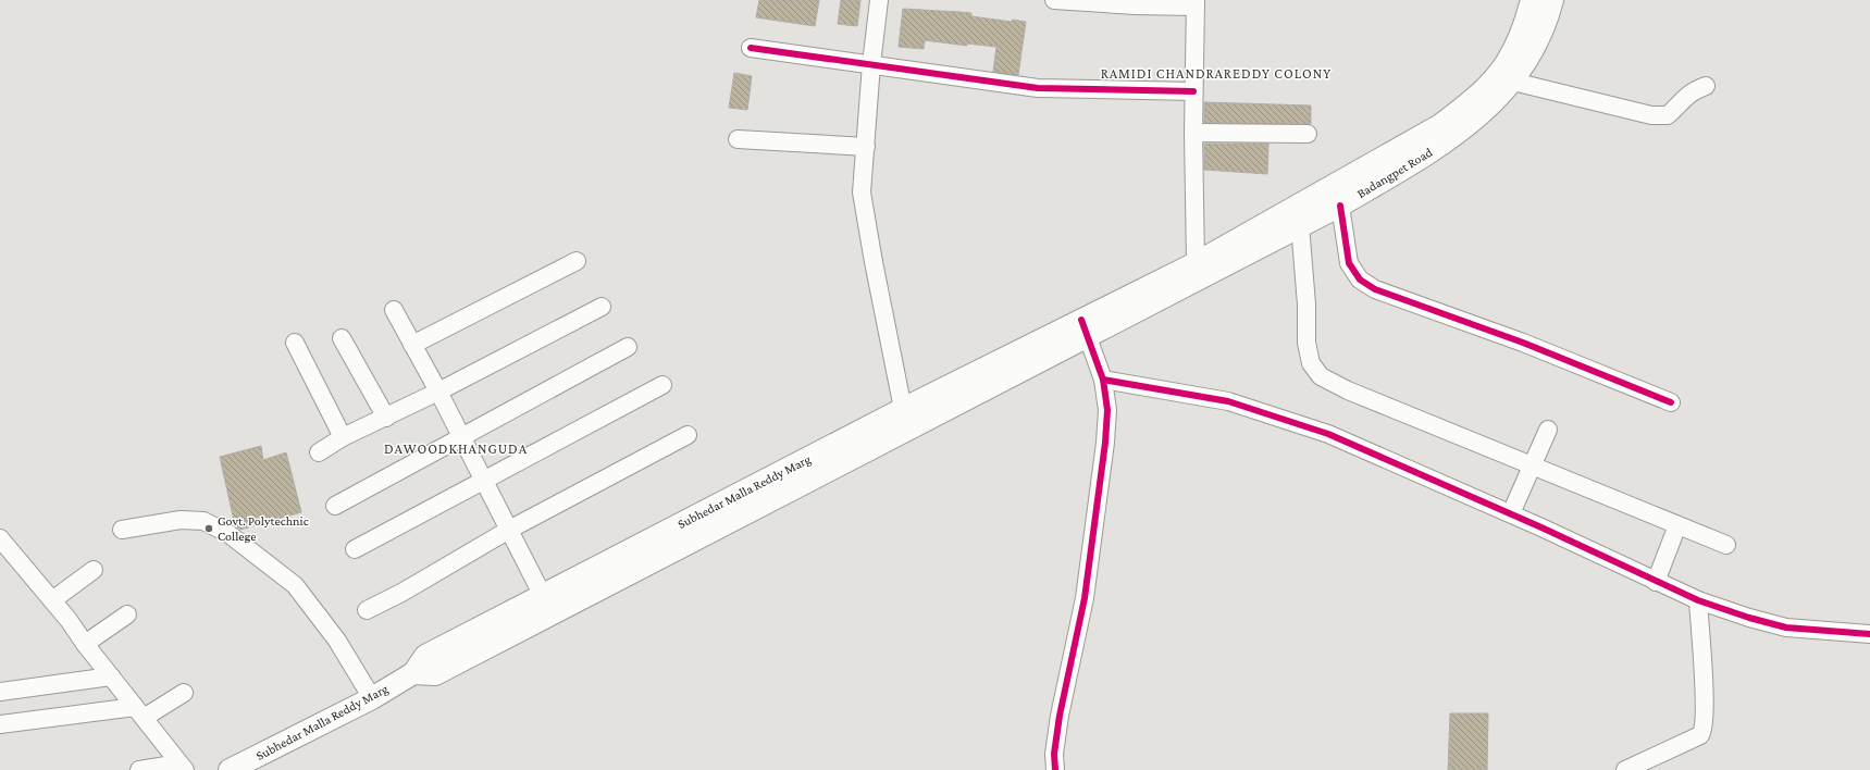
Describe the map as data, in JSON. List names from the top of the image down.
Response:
{
  "streets": {
    "main road": ["Badangpet Road", "Subhedar Malla Reddy Marg"]
  },
  "crossings": [
    ["Badangpet Road", "Subhedar Malla Reddy Marg"]
  ],
  "districts": ["RAMIDI CHANDRAREDDY COLONY", "DAWOODKHANGUDA"],
  "places": ["Govt. Polytechnic College"]
}
